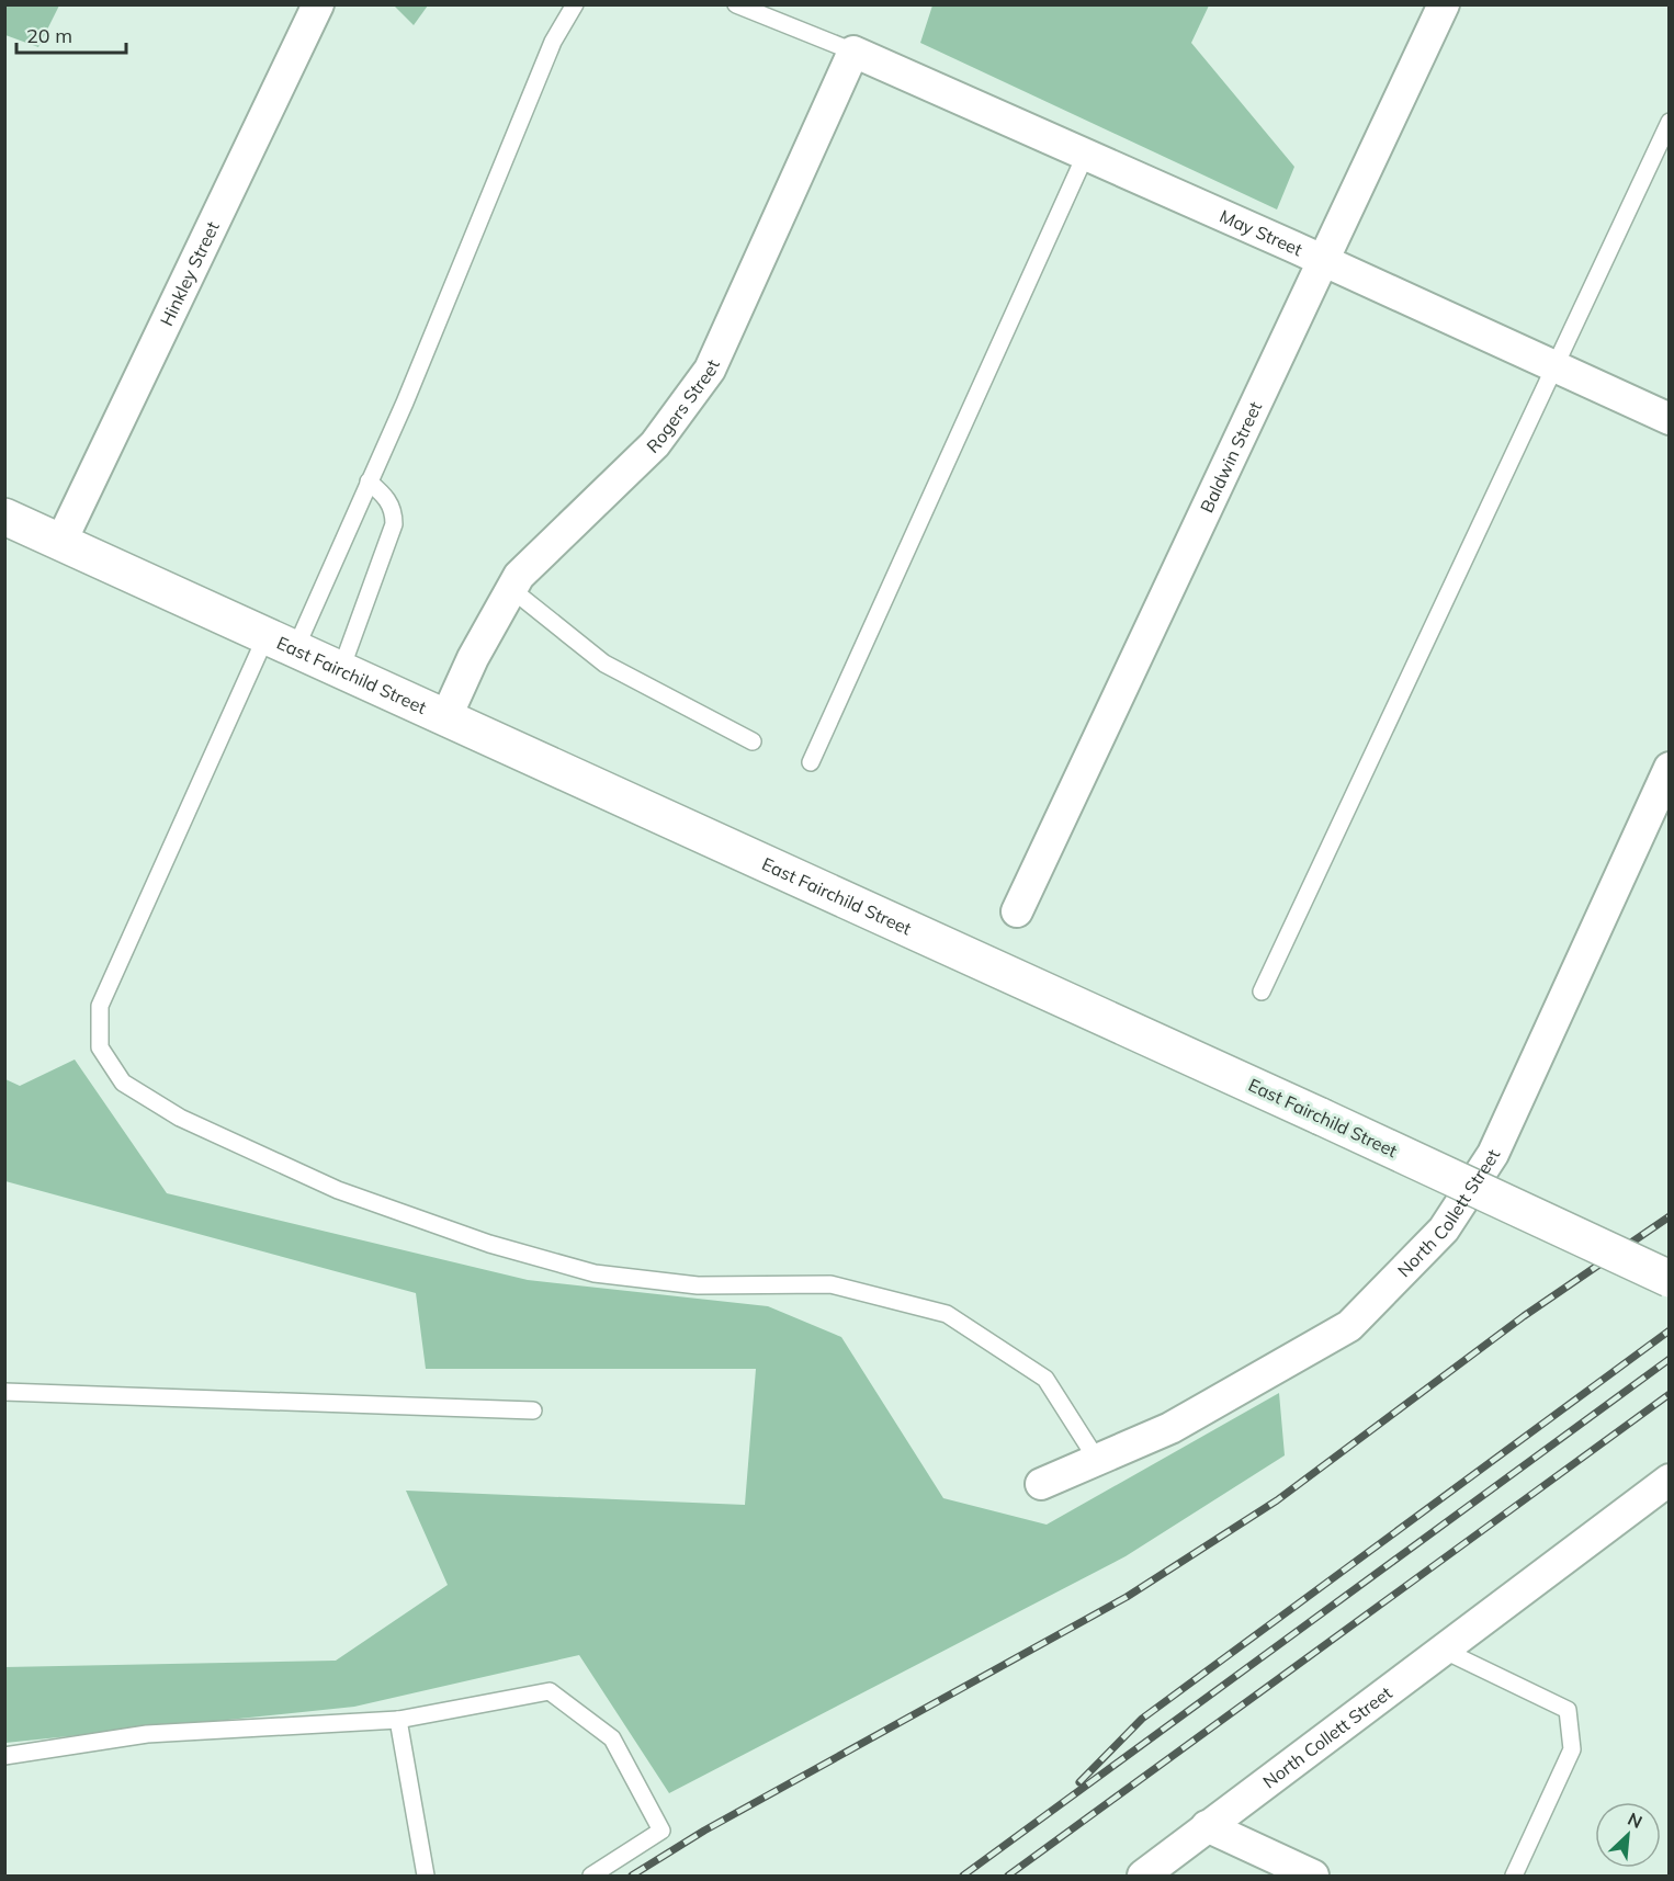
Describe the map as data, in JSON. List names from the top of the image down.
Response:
{
  "streets": {
    "street": [
      "May Street",
      "Hinkley Street",
      "Rogers Street",
      "Baldwin Street",
      "East Fairchild Street",
      "North Collett Street"
    ]
  },
  "crossings": [
    ["May Street", "Rogers Street"],
    ["May Street", "Baldwin Street"],
    ["Hinkley Street", "East Fairchild Street"],
    ["Rogers Street", "East Fairchild Street"]
  ],
  "scale_bar": "20 m",
  "north": "top right"
}
